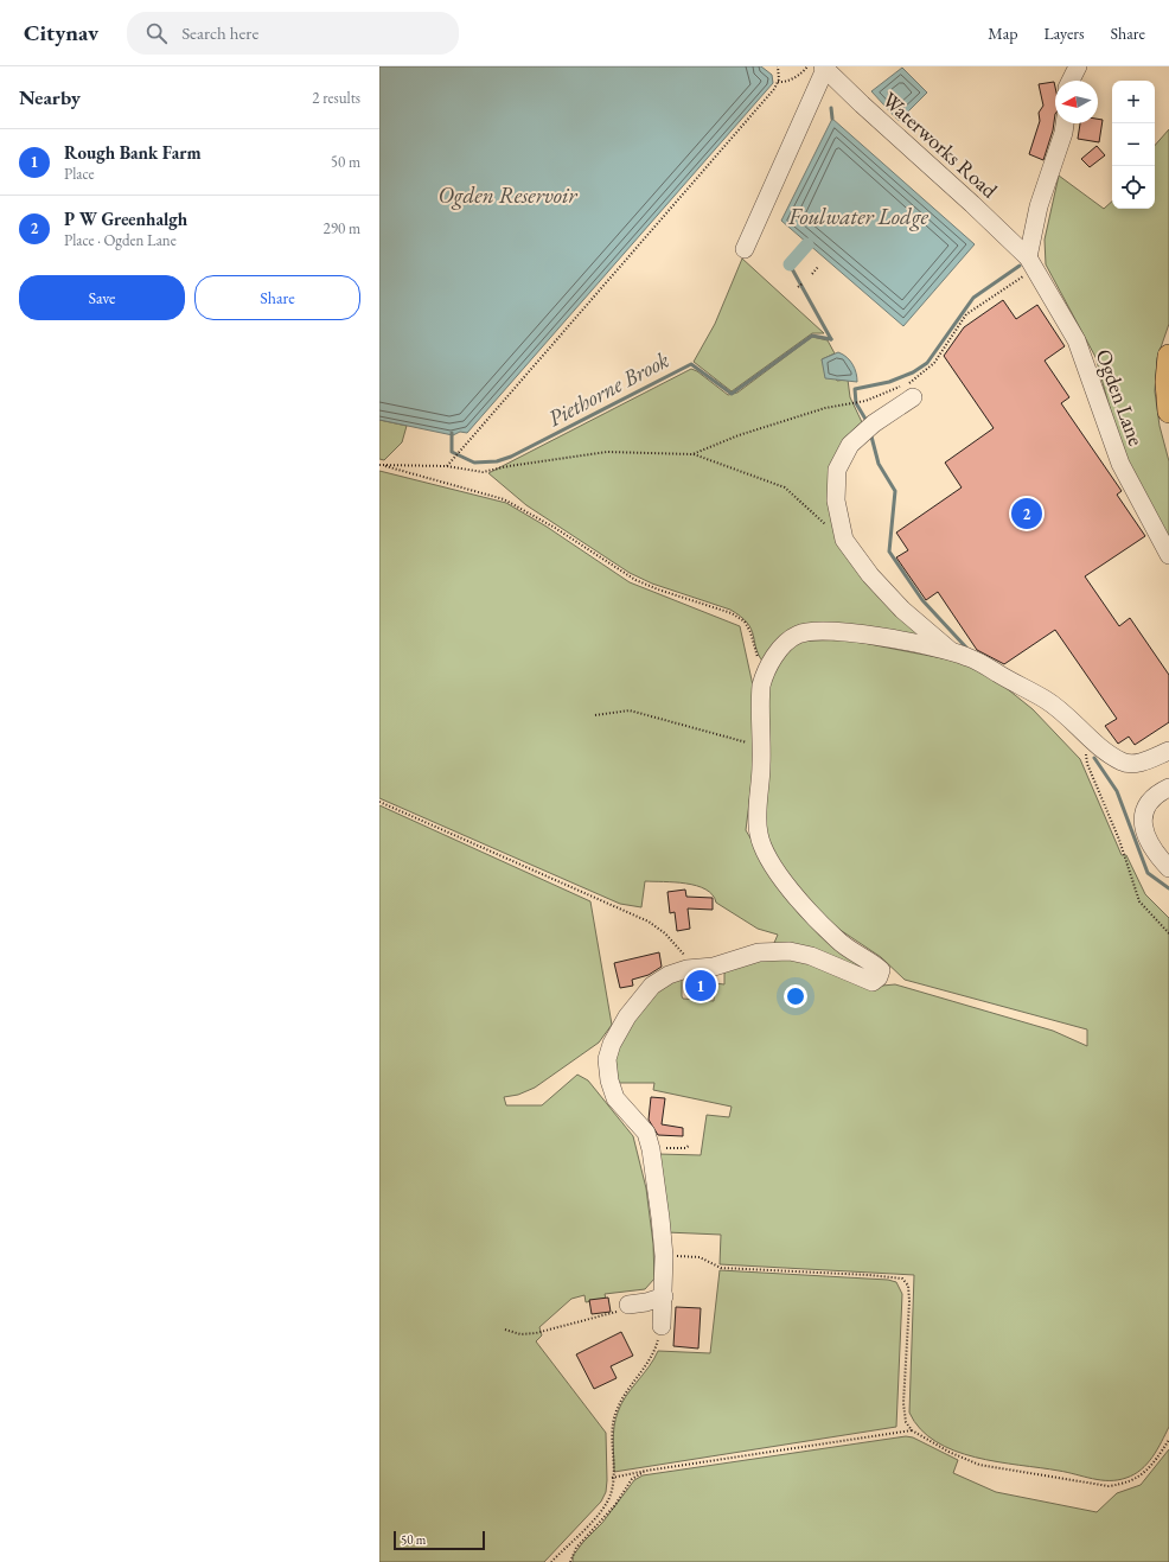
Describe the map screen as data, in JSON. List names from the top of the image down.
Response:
{
  "streets": {
    "street": ["Waterworks Road", "Ogden Lane"]
  },
  "crossings": [
    ["Waterworks Road", "Ogden Lane"]
  ],
  "water": ["Ogden Reservoir", "Foulwater Lodge", "Piethorne Brook"],
  "scale_bar": "50 m",
  "north": "left",
  "page": {
    "header": "Citynav",
    "search": "Search here",
    "nav": ["Map", "Layers", "Share"],
    "heading": ["Nearby", "2 results"],
    "map_buttons": ["+", "−"],
    "list": [
      {
        "mark": "1",
        "name": "Rough Bank Farm",
        "note": "Place",
        "value": "50 m"
      },
      {
        "mark": "2",
        "name": "P W Greenhalgh",
        "note": "Place · Ogden Lane",
        "value": "290 m"
      }
    ],
    "buttons": ["Save", "Share"],
    "pins": ["2", "1"],
    "scale": "50 m"
  }
}
